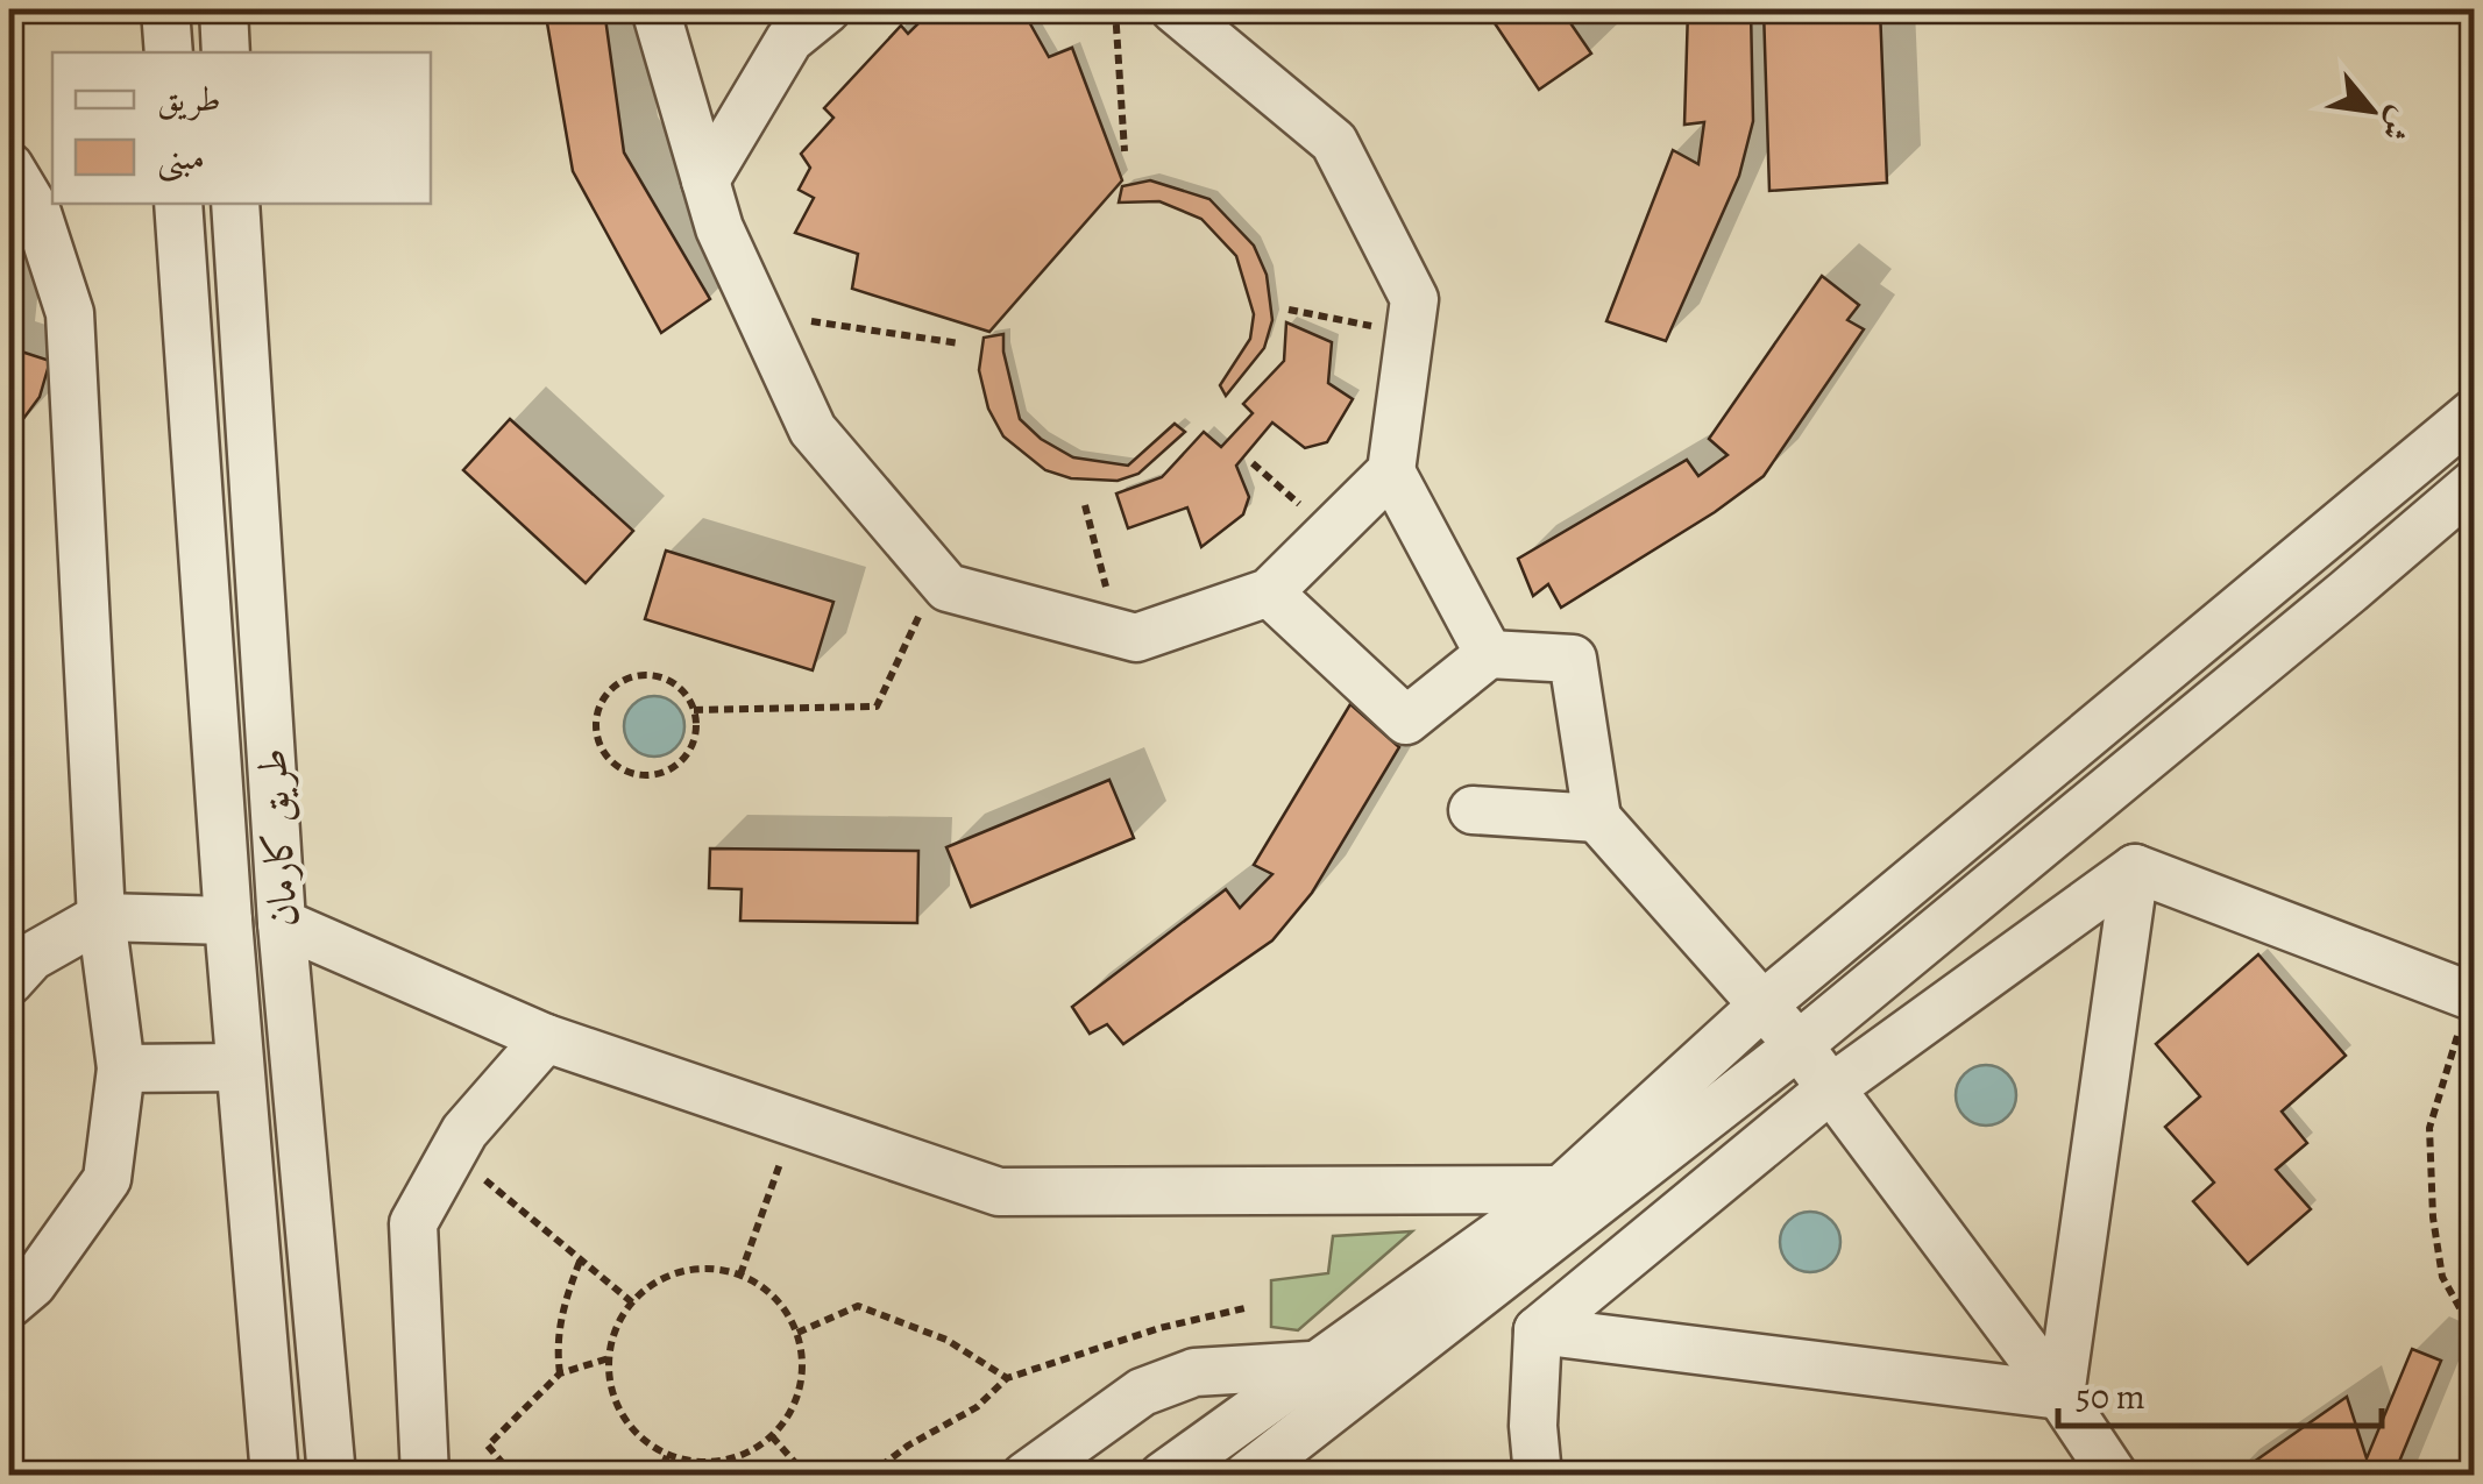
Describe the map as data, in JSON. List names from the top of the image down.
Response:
{
  "streets": {
    "street": ["طريق كارمان"]
  },
  "legend": ["طريق", "مبنى"],
  "scale_bar": "50 m",
  "north": "bottom right"
}
